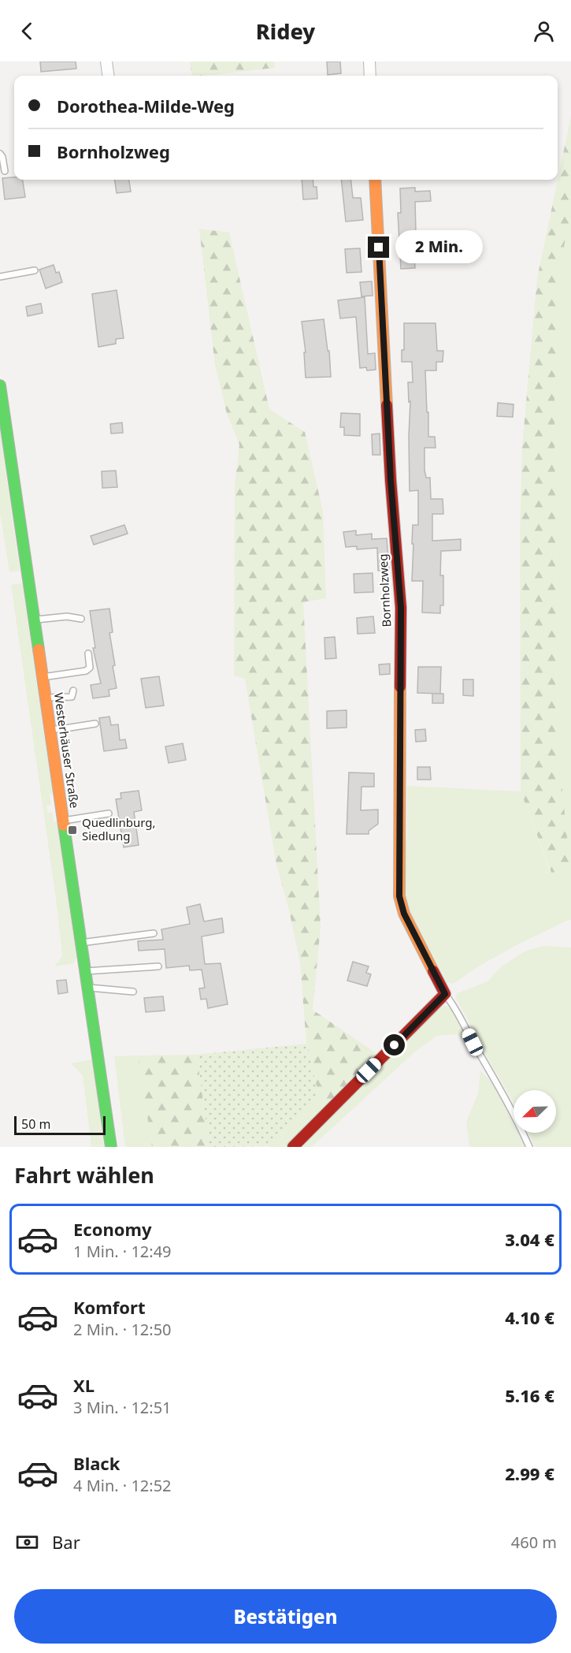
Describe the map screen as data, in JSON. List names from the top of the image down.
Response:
{
  "streets": {
    "street": ["Bornholzweg", "Westerhäuser Straße"]
  },
  "places": {
    "transit": ["Quedlinburg, Siedlung"]
  },
  "scale_bar": "50 m",
  "north": "bottom left",
  "page": {
    "header": "Ridey",
    "banner": ["Dorothea-Milde-Weg", "Bornholzweg"],
    "bubble": "2 Min.",
    "scale": "50 m",
    "heading": "Fahrt wählen",
    "list": [
      {
        "name": "Economy",
        "note": "1 Min. · 12:49",
        "value": "3.04 €"
      },
      {
        "name": "Komfort",
        "note": "2 Min. · 12:50",
        "value": "4.10 €"
      },
      {
        "name": "XL",
        "note": "3 Min. · 12:51",
        "value": "5.16 €"
      },
      {
        "name": "Black",
        "note": "4 Min. · 12:52",
        "value": "2.99 €"
      }
    ],
    "pay": ["Bar", "460 m"],
    "buttons": "Bestätigen"
  }
}
